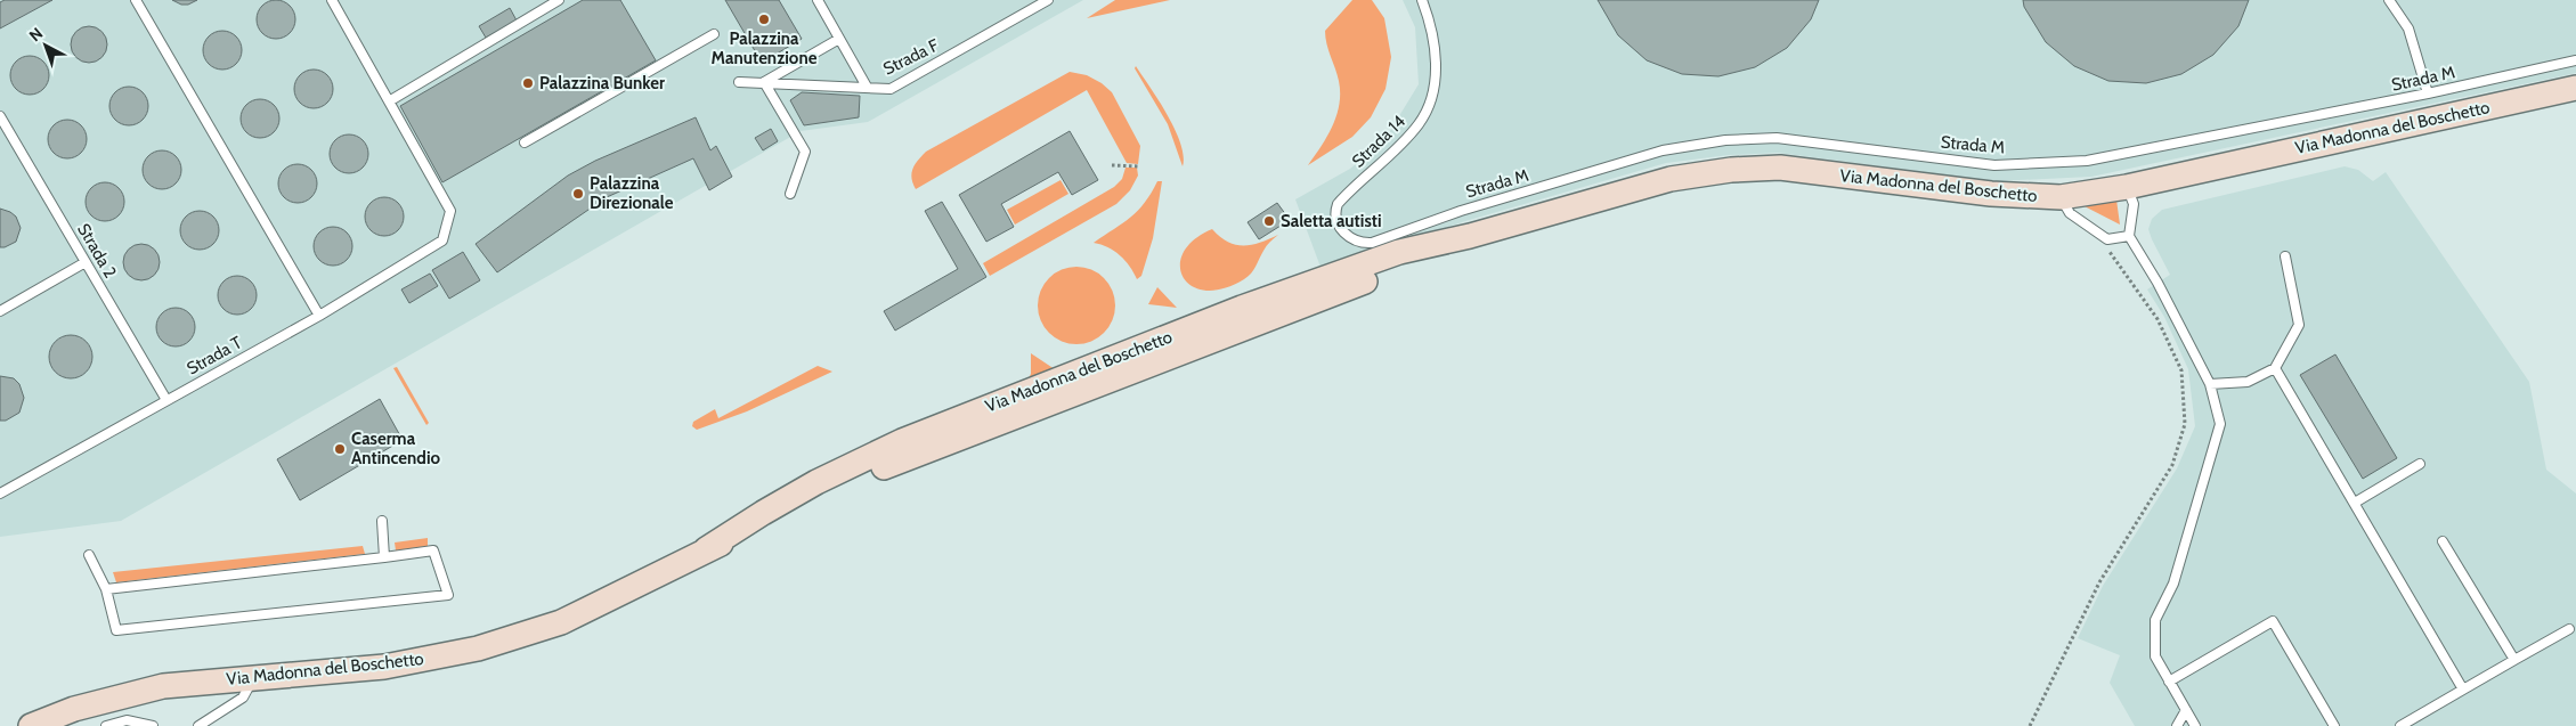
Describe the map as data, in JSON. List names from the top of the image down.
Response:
{
  "streets": {
    "main road": ["Via Madonna del Boschetto"],
    "lane": [
      "Strada F",
      "Strada M",
      "Strada 14",
      "Strada 2",
      "Strada T"
    ]
  },
  "crossings": [
    ["Strada M", "Strada 14"],
    ["Strada 2", "Strada T"]
  ],
  "places": [
    "Palazzina Manutenzione",
    "Palazzina Bunker",
    "Palazzina Direzionale",
    "Saletta autisti",
    "Caserma Antincendio"
  ],
  "north": "top left"
}
